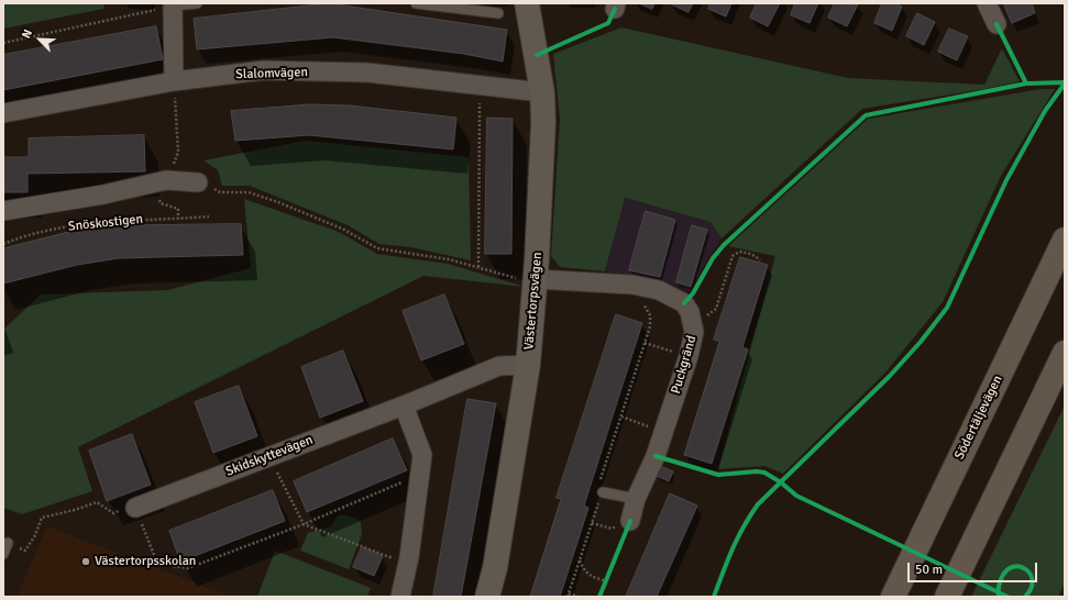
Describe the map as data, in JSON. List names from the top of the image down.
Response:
{
  "streets": {
    "highway": ["Södertäljevägen"],
    "street": [
      "Slalomvägen",
      "Snöskostigen",
      "Västertorpsvägen",
      "Puckgränd",
      "Skidskyttevägen"
    ]
  },
  "crossings": [
    ["Slalomvägen", "Västertorpsvägen"],
    ["Västertorpsvägen", "Puckgränd"],
    ["Västertorpsvägen", "Skidskyttevägen"]
  ],
  "places": ["Västertorpsskolan"],
  "scale_bar": "50 m",
  "north": "top left"
}
